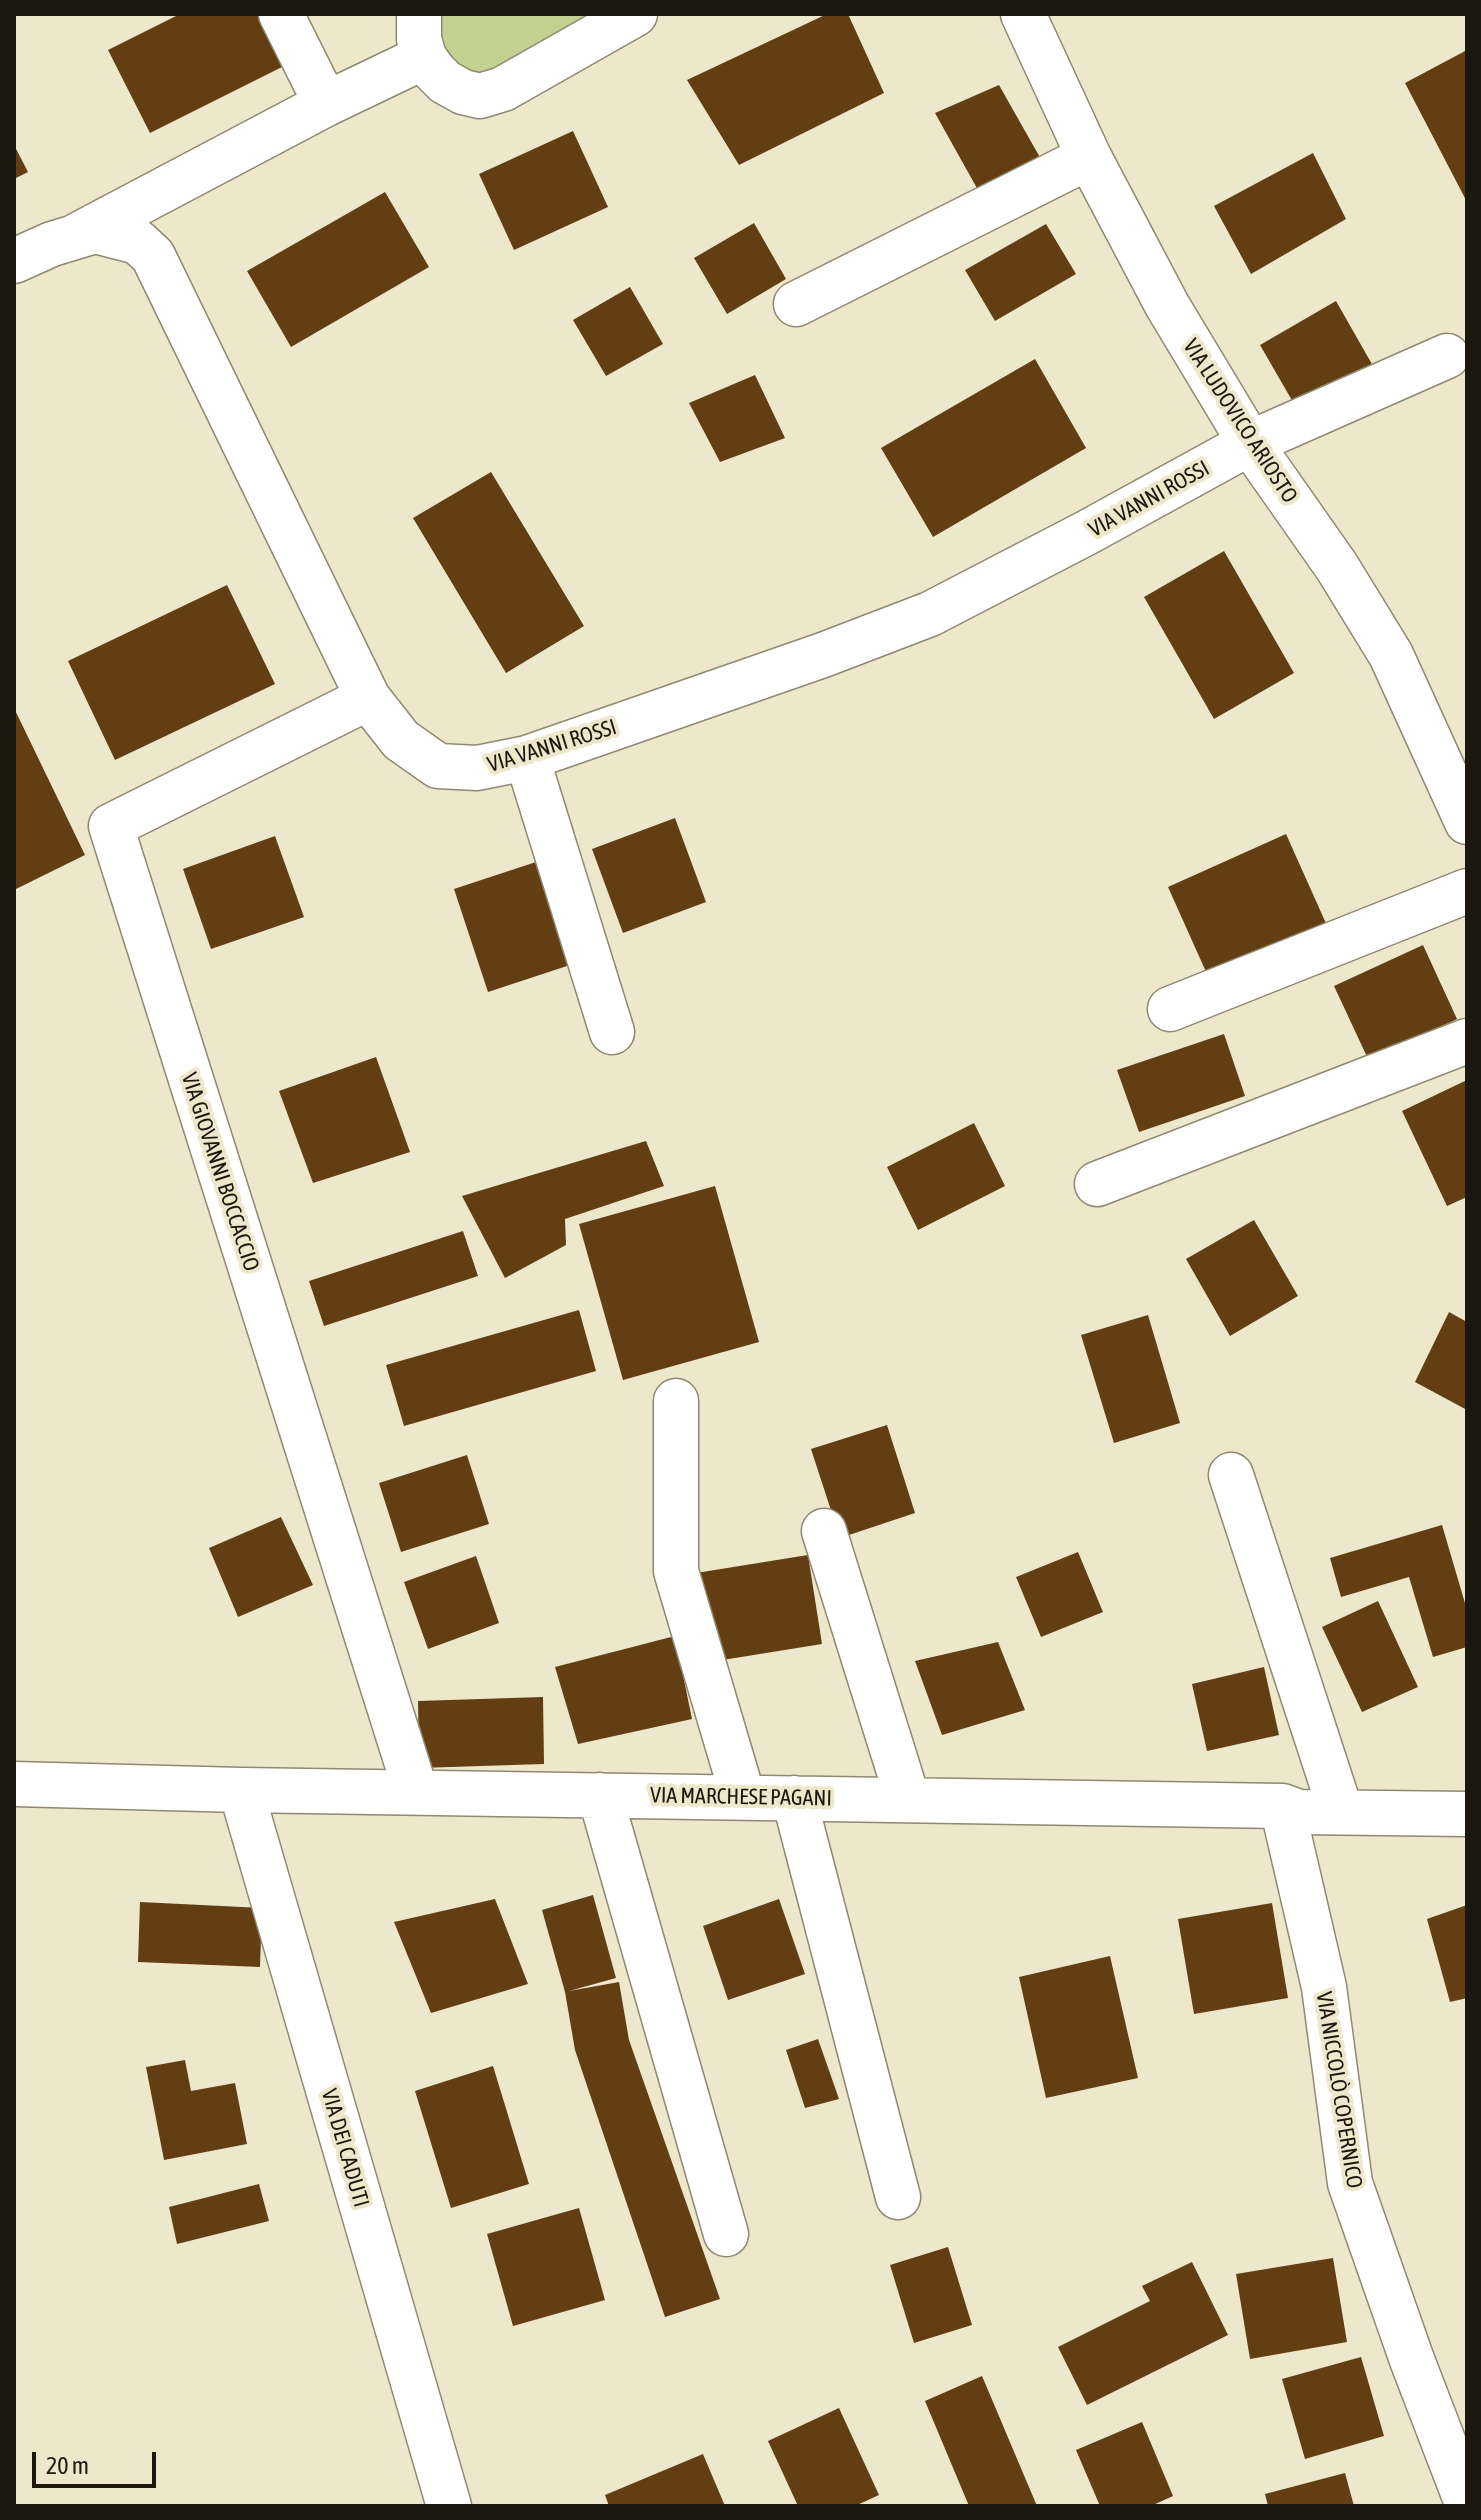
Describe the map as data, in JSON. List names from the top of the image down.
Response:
{
  "streets": {
    "street": [
      "VIA LUDOVICO ARIOSTO",
      "VIA VANNI ROSSI",
      "VIA GIOVANNI BOCCACCIO",
      "VIA MARCHESE PAGANI",
      "VIA NICCOLÒ COPERNICO",
      "VIA DEI CADUTI"
    ]
  },
  "crossings": [
    ["VIA LUDOVICO ARIOSTO", "VIA VANNI ROSSI"],
    ["VIA VANNI ROSSI", "VIA GIOVANNI BOCCACCIO"],
    ["VIA GIOVANNI BOCCACCIO", "VIA MARCHESE PAGANI"],
    ["VIA MARCHESE PAGANI", "VIA NICCOLÒ COPERNICO"],
    ["VIA MARCHESE PAGANI", "VIA DEI CADUTI"]
  ],
  "scale_bar": "20 m"
}
